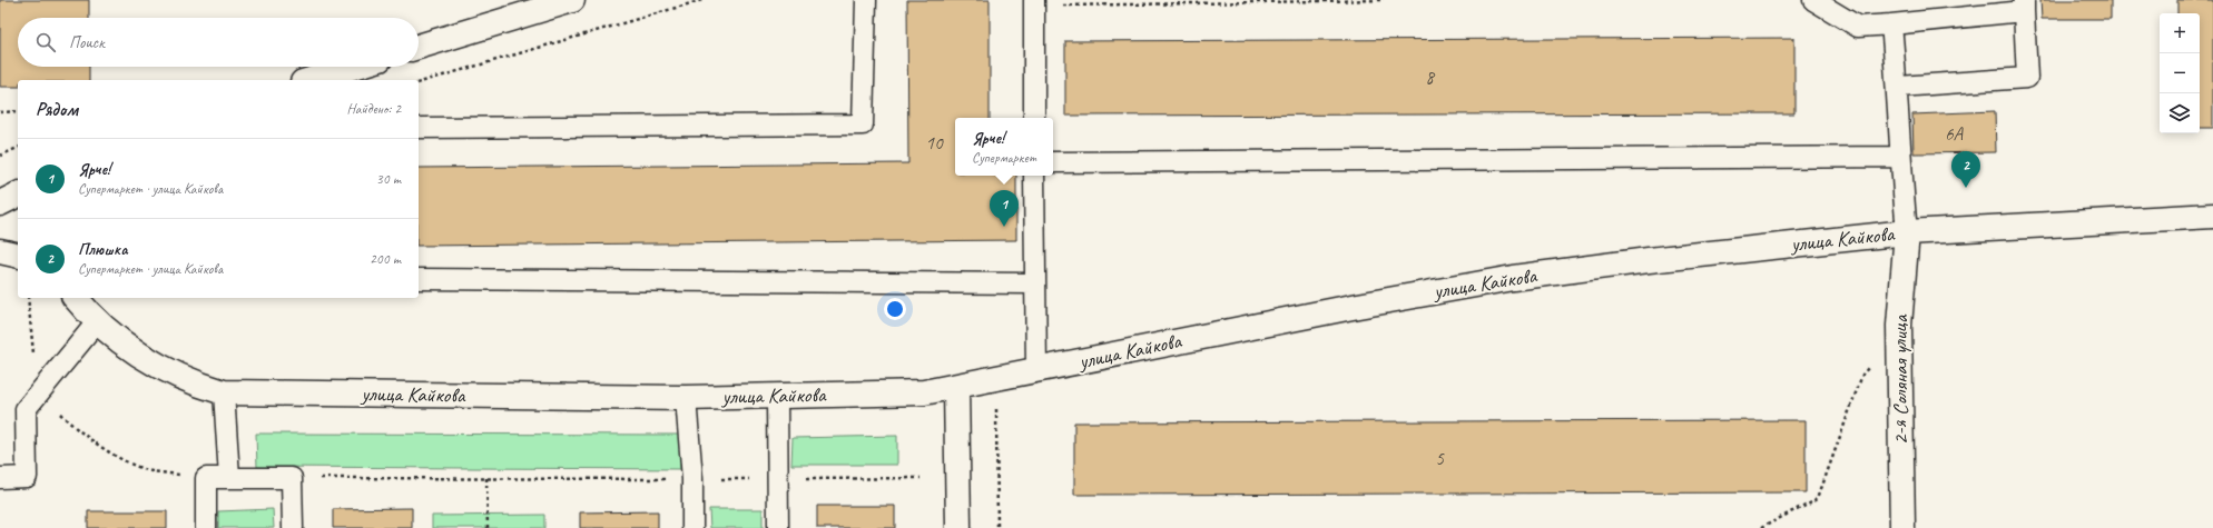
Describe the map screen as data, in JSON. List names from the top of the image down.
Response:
{
  "streets": {
    "street": ["улица Кайкова", "2-я Соляная улица"]
  },
  "crossings": [
    ["улица Кайкова", "2-я Соляная улица"]
  ],
  "house_numbers": [
    "8",
    "6А",
    "10",
    "5"
  ],
  "page": {
    "map_buttons": ["+", "−"],
    "search": "Поиск",
    "heading": ["Рядом", "Найдено: 2"],
    "popup": ["Ярче!", "Супермаркет"],
    "list": [
      {
        "mark": "1",
        "name": "Ярче!",
        "note": "Супермаркет · улица Кайкова",
        "value": "30 m"
      },
      {
        "mark": "2",
        "name": "Плюшка",
        "note": "Супермаркет · улица Кайкова",
        "value": "200 m"
      }
    ],
    "pins": ["2", "1"]
  }
}
